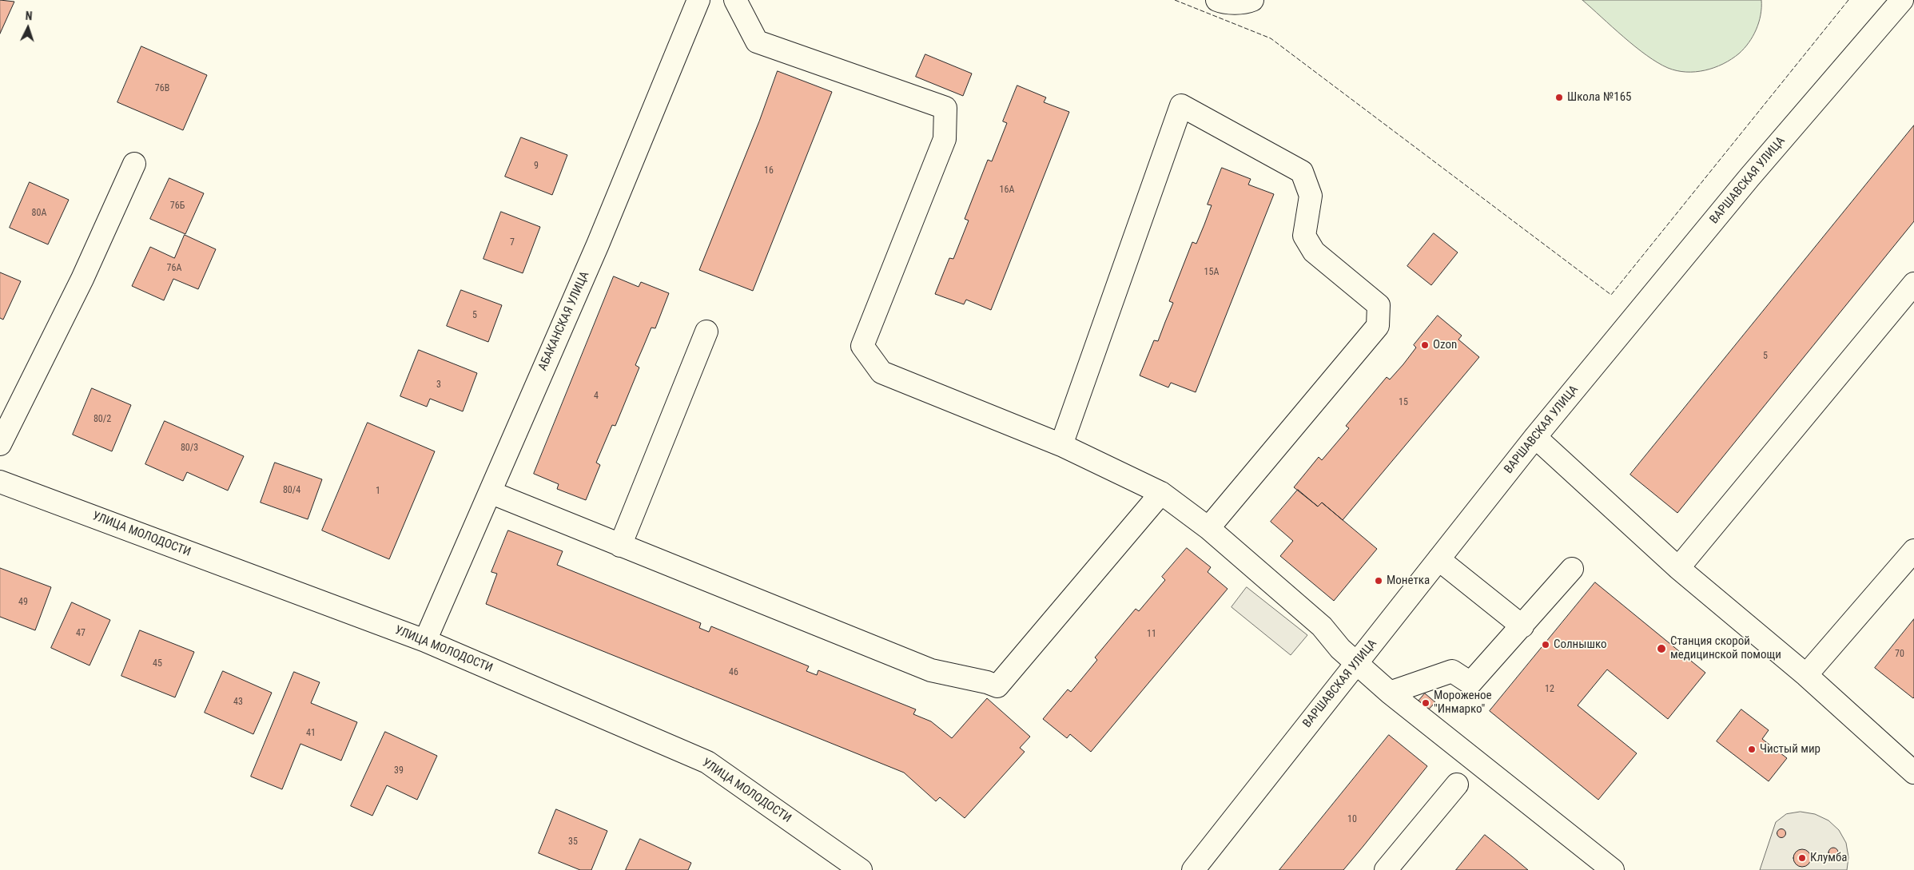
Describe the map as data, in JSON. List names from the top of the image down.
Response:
{
  "streets": {
    "street": ["ВАРШАВСКАЯ УЛИЦА", "АБАКАНСКАЯ УЛИЦА", "УЛИЦА МОЛОДОСТИ"]
  },
  "crossings": [
    ["АБАКАНСКАЯ УЛИЦА", "УЛИЦА МОЛОДОСТИ"]
  ],
  "places": [
    "Школа №165",
    "Ozon",
    "Монетка",
    "Солнышко",
    "Станция скорой медицинской помощи",
    "Мороженое \"Инмарко\"",
    "Чистый мир",
    "Клумба"
  ],
  "house_numbers": [
    "76В",
    "9",
    "16",
    "16А",
    "76Б",
    "80А",
    "7",
    "76А",
    "15А",
    "5",
    "5",
    "3",
    "4",
    "15",
    "80/2",
    "80/3",
    "80/4",
    "1",
    "49",
    "47",
    "11",
    "70",
    "45",
    "46",
    "12",
    "43",
    "41",
    "39",
    "10",
    "35"
  ],
  "north": "top"
}
